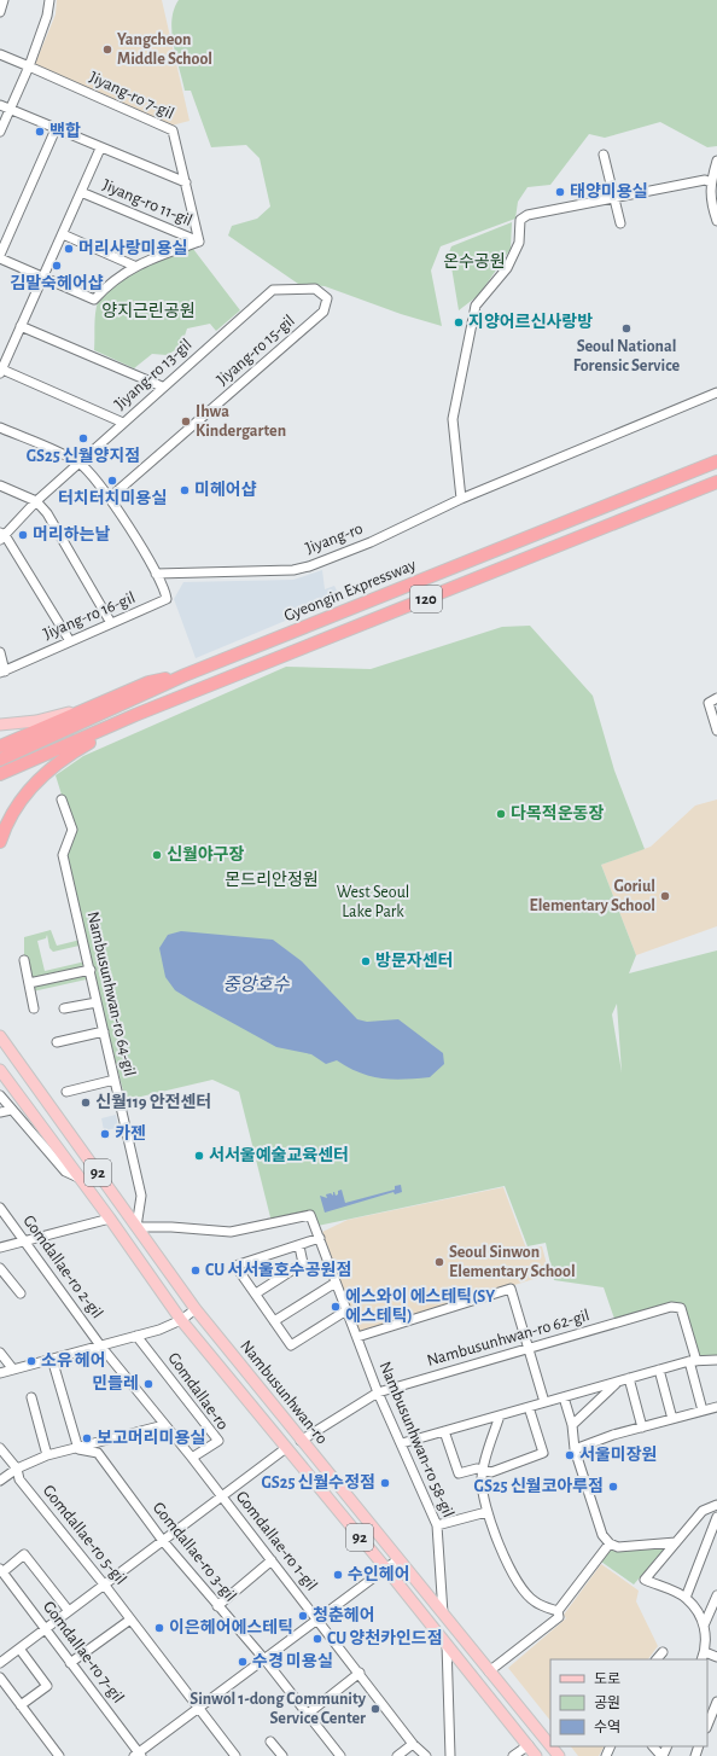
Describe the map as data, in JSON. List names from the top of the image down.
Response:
{
  "streets": {
    "highway": ["Gyeongin Expressway", "120"],
    "main road": ["92", "Nambusunhwan-ro"],
    "street": [
      "Jiyang-ro 7-gil",
      "Jiyang-ro 11-gil",
      "Jiyang-ro 15-gil",
      "Jiyang-ro 13-gil",
      "Jiyang-ro",
      "Jiyang-ro 16-gil",
      "Nambusunhwan-ro 64-gil",
      "Gomdallae-ro 2-gil",
      "Nambusunhwan-ro 62-gil",
      "Gomdallae-ro",
      "Nambusunhwan-ro 58-gil",
      "Gomdallae-ro 5-gil",
      "Gomdallae-ro 1-gil",
      "Gomdallae-ro 3-gil",
      "Gomdallae-ro 7-gil"
    ]
  },
  "crossings": [
    ["Jiyang-ro 7-gil", "Jiyang-ro 11-gil"],
    ["Jiyang-ro 11-gil", "Jiyang-ro 13-gil"],
    ["Jiyang-ro 15-gil", "Jiyang-ro 13-gil"],
    ["Jiyang-ro", "Jiyang-ro 16-gil"],
    ["Nambusunhwan-ro 64-gil", "Nambusunhwan-ro"],
    ["Nambusunhwan-ro 64-gil", "Nambusunhwan-ro 58-gil"],
    ["Gomdallae-ro 2-gil", "Gomdallae-ro 1-gil"],
    ["Nambusunhwan-ro 62-gil", "Nambusunhwan-ro"],
    ["Nambusunhwan-ro 62-gil", "Nambusunhwan-ro 58-gil"],
    ["Gomdallae-ro", "Gomdallae-ro 1-gil"],
    ["Nambusunhwan-ro", "Nambusunhwan-ro 58-gil"]
  ],
  "water": ["중앙호수"],
  "parks": [
    "온수공원",
    "양지근린공원",
    "몬드리안정원",
    "West Seoul Lake Park"
  ],
  "places": [
    "Yangcheon Middle School",
    "백합",
    "태양미용실",
    "머리사랑미용실",
    "김말숙헤어샵",
    "지양어르신사랑방",
    "Seoul National Forensic Service",
    "Ihwa Kindergarten",
    "GS25 신월양지점",
    "터치터치미용실",
    "미헤어샵",
    "머리하는날",
    "다목적운동장",
    "신월야구장",
    "Goriul Elementary School",
    "방문자센터",
    "신월119 안전센터",
    "카젠",
    "서서울예술교육센터",
    "Seoul Sinwon Elementary School",
    "CU 서서울호수공원점",
    "에스와이 에스테틱(SY 에스테틱)",
    "소유 헤어",
    "민들레",
    "보고머리미용실",
    "서울미장원",
    "GS25 신월수정점",
    "GS25 신월코아루점",
    "수인헤어",
    "청춘헤어",
    "이은헤어에스테틱",
    "CU 양천카인드점",
    "수경 미용실",
    "Sinwol 1-dong Community Service Center"
  ],
  "legend": ["도로", "공원", "수역"]
}
